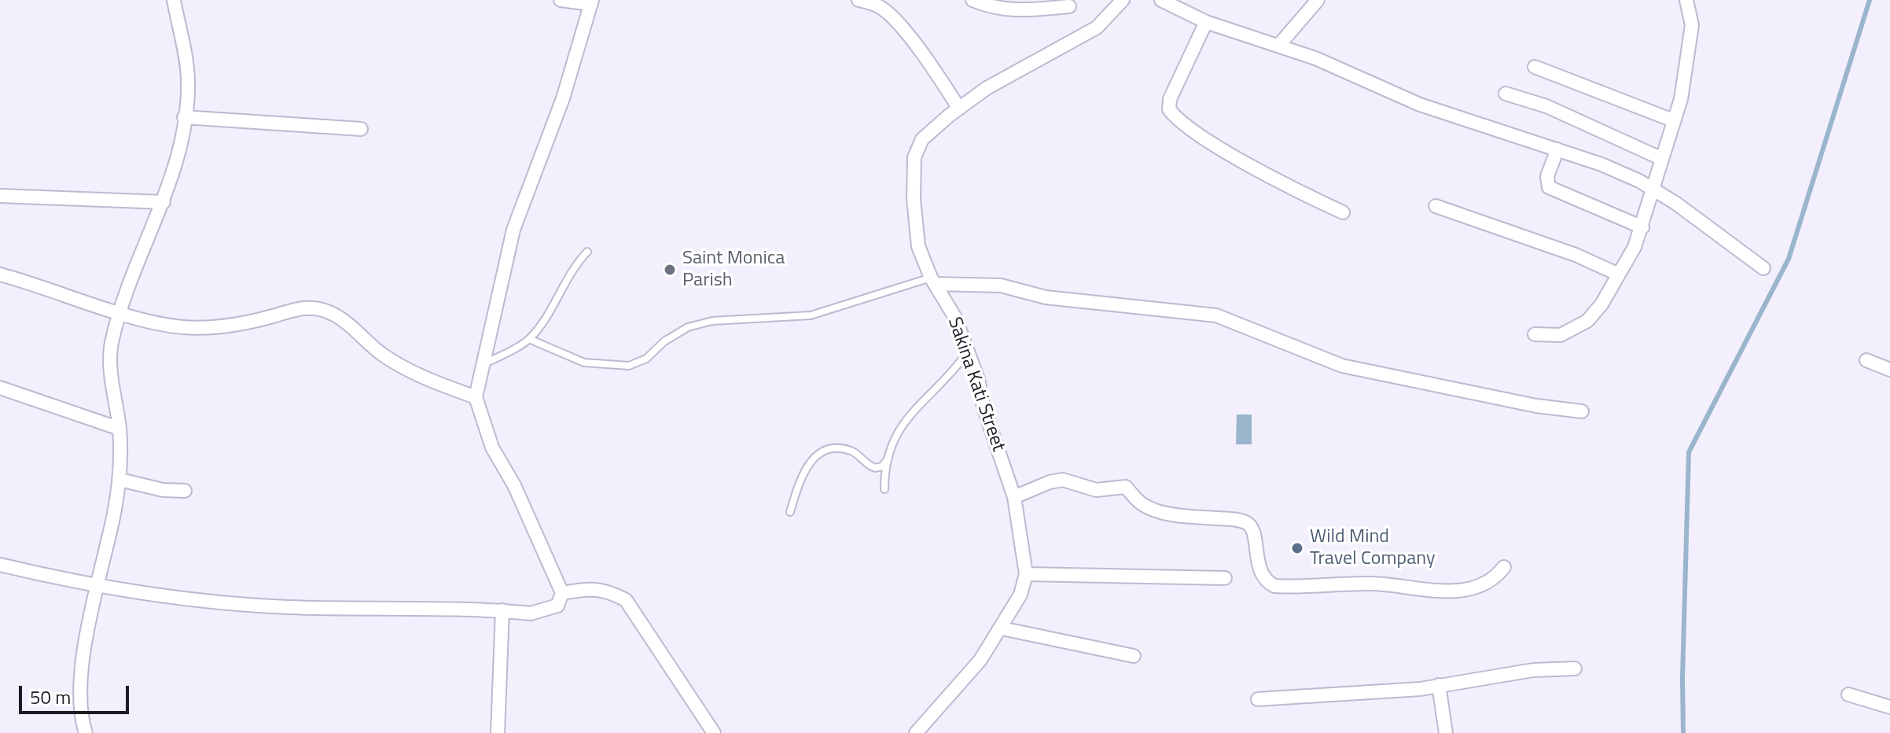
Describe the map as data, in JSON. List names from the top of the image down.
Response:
{
  "streets": {
    "street": ["Sakina Kati Street"]
  },
  "places": ["Saint Monica Parish", "Wild Mind Travel Company"],
  "scale_bar": "50 m"
}
